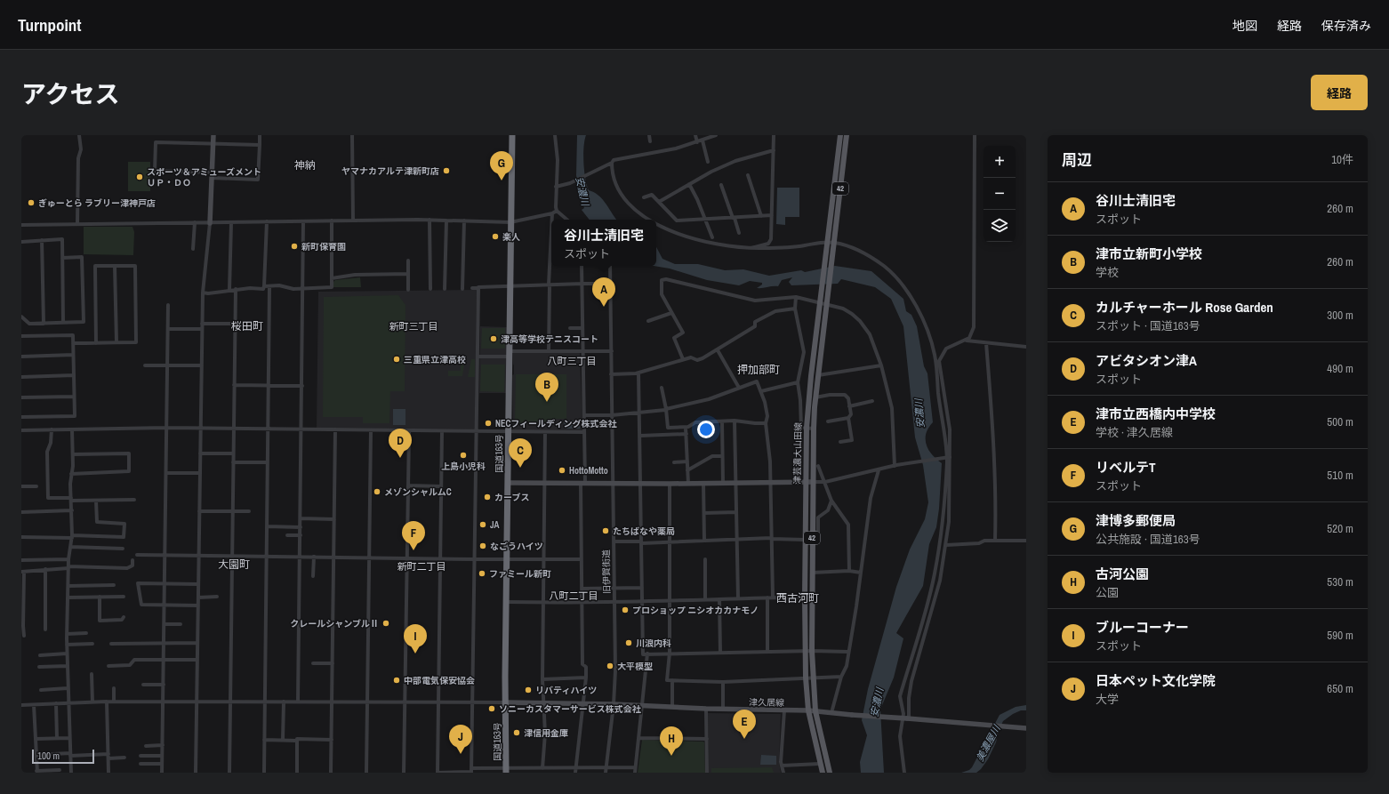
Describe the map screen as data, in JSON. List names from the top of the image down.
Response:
{
  "streets": {
    "highway": ["国道163号"],
    "main road": ["42", "津芸濃大山田線", "津久居線"],
    "street": ["旧伊賀街道"]
  },
  "crossings": [
    ["国道163号", "津久居線"],
    ["津芸濃大山田線", "津久居線"],
    ["旧伊賀街道", "津久居線"]
  ],
  "districts": [
    "神納",
    "桜田町",
    "新町三丁目",
    "八町三丁目",
    "押加部町",
    "大園町",
    "新町二丁目",
    "八町二丁目",
    "西古河町"
  ],
  "water": ["安濃川", "美濃屋川"],
  "places": [
    "ヤマナカアルテ津新町店",
    "スポーツ＆アミューズメント ＵＰ・ＤＯ",
    "ぎゅーとら ラブリー津神戸店",
    "楽人",
    "新町保育園",
    "津高等学校テニスコート",
    "三重県立津高校",
    "NECフィールディング株式会社",
    "上島小児科",
    "HottoMotto",
    "メゾンシャルムC",
    "カーブス",
    "JA",
    "たちばなや薬局",
    "なごうハイツ",
    "ファミール新町",
    "プロショップ ニシオカカナモノ",
    "クレールシャンブルⅡ",
    "川浪内科",
    "大平模型",
    "中部電気保安協会",
    "リバティハイツ",
    "ソニーカスタマーサービス株式会社",
    "津信用金庫"
  ],
  "scale_bar": "100 m",
  "page": {
    "header": "Turnpoint",
    "nav": ["地図", "経路", "保存済み"],
    "title": "アクセス",
    "buttons": "経路",
    "heading": ["周辺", "10件"],
    "map_buttons": ["+", "−"],
    "pins": [
      "G",
      "A",
      "B",
      "D",
      "C",
      "F",
      "I",
      "E",
      "J",
      "H"
    ],
    "list": [
      {
        "mark": "A",
        "name": "谷川士清旧宅",
        "note": "スポット",
        "value": "260 m"
      },
      {
        "mark": "B",
        "name": "津市立新町小学校",
        "note": "学校",
        "value": "260 m"
      },
      {
        "mark": "C",
        "name": "カルチャーホール Rose Garden",
        "note": "スポット · 国道163号",
        "value": "300 m"
      },
      {
        "mark": "D",
        "name": "アビタシオン津A",
        "note": "スポット",
        "value": "490 m"
      },
      {
        "mark": "E",
        "name": "津市立西橋内中学校",
        "note": "学校 · 津久居線",
        "value": "500 m"
      },
      {
        "mark": "F",
        "name": "リベルテT",
        "note": "スポット",
        "value": "510 m"
      },
      {
        "mark": "G",
        "name": "津博多郵便局",
        "note": "公共施設 · 国道163号",
        "value": "520 m"
      },
      {
        "mark": "H",
        "name": "古河公園",
        "note": "公園",
        "value": "530 m"
      },
      {
        "mark": "I",
        "name": "ブルーコーナー",
        "note": "スポット",
        "value": "590 m"
      },
      {
        "mark": "J",
        "name": "日本ペット文化学院",
        "note": "大学",
        "value": "650 m"
      }
    ],
    "popup": ["谷川士清旧宅", "スポット"],
    "scale": "100 m"
  }
}
